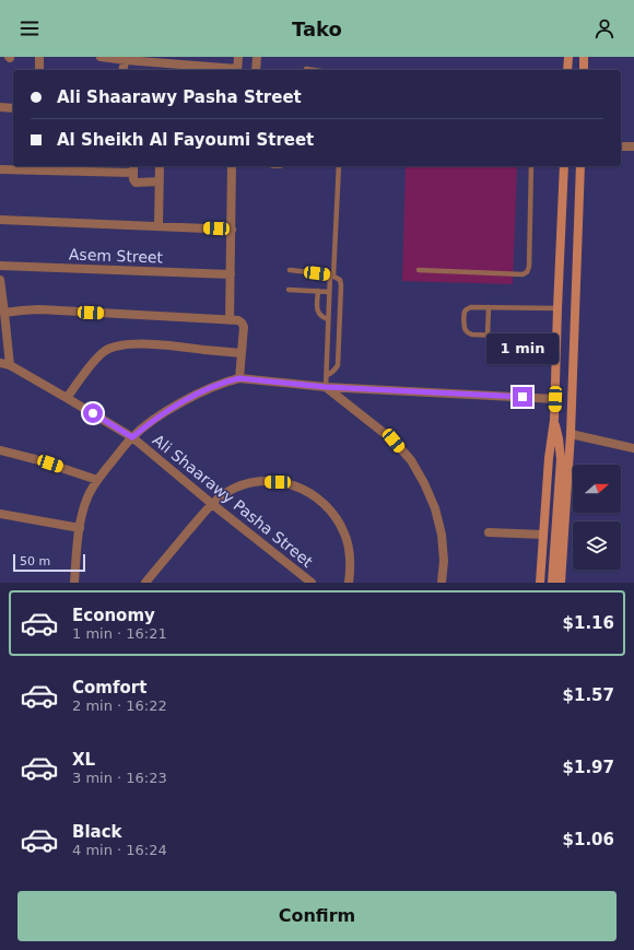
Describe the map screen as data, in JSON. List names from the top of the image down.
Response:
{
  "streets": {
    "street": ["Asem Street", "Ali Shaarawy Pasha Street"]
  },
  "scale_bar": "50 m",
  "north": "right",
  "page": {
    "header": "Tako",
    "banner": ["Ali Shaarawy Pasha Street", "Al Sheikh Al Fayoumi Street"],
    "bubble": "1 min",
    "scale": "50 m",
    "list": [
      {
        "name": "Economy",
        "note": "1 min · 16:21",
        "value": "$1.16"
      },
      {
        "name": "Comfort",
        "note": "2 min · 16:22",
        "value": "$1.57"
      },
      {
        "name": "XL",
        "note": "3 min · 16:23",
        "value": "$1.97"
      },
      {
        "name": "Black",
        "note": "4 min · 16:24",
        "value": "$1.06"
      }
    ],
    "buttons": "Confirm"
  }
}
